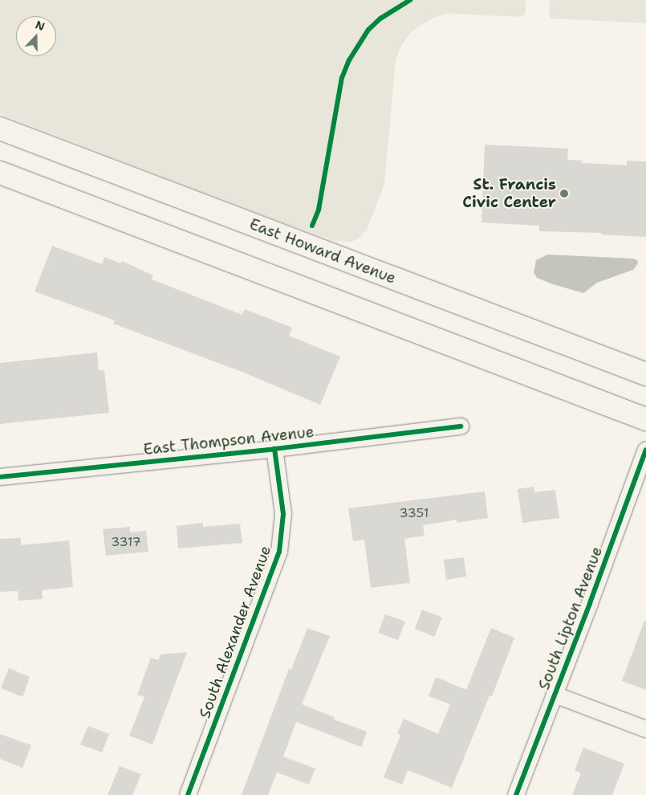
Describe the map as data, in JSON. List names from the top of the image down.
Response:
{
  "streets": {
    "main road": ["East Howard Avenue"],
    "street": ["East Thompson Avenue", "South Lipton Avenue", "South Alexander Avenue"]
  },
  "crossings": [
    ["East Thompson Avenue", "South Alexander Avenue"]
  ],
  "places": ["St. Francis Civic Center"],
  "house_numbers": ["3351", "3317"],
  "north": "top"
}
